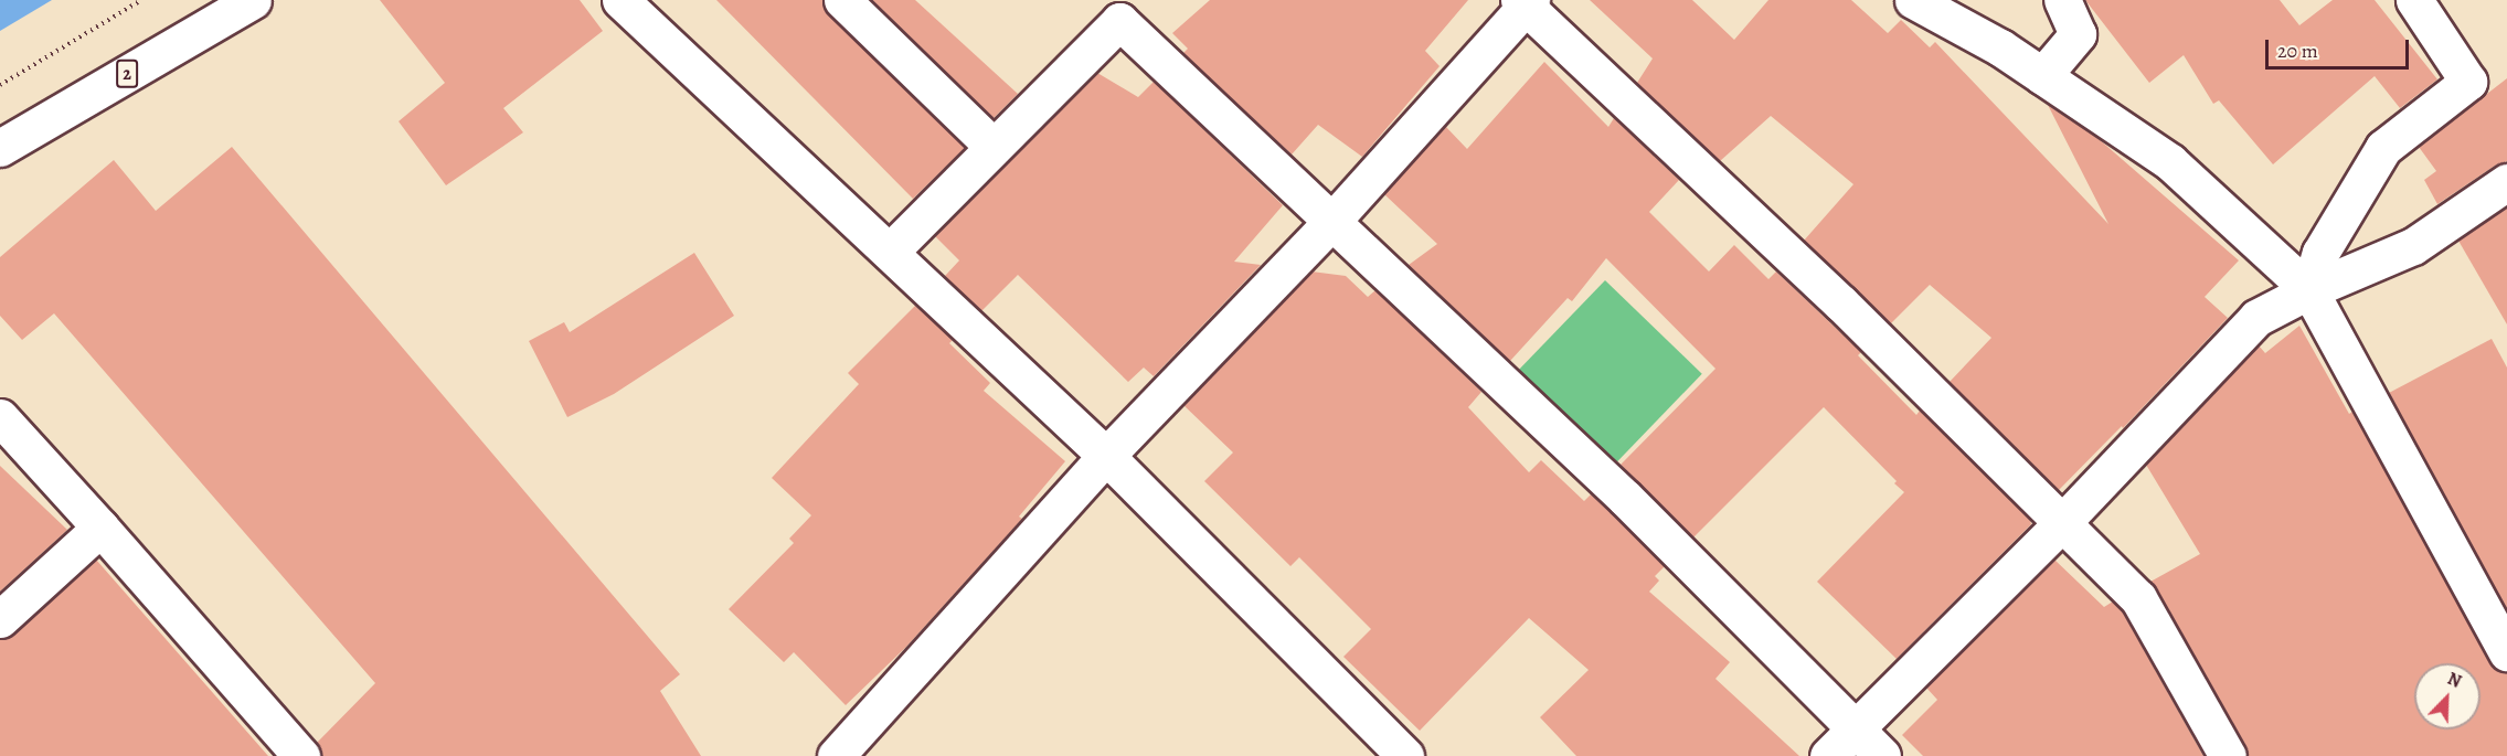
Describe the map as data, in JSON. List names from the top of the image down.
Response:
{
  "streets": {
    "street": ["2"]
  },
  "scale_bar": "20 m",
  "north": "top right"
}
